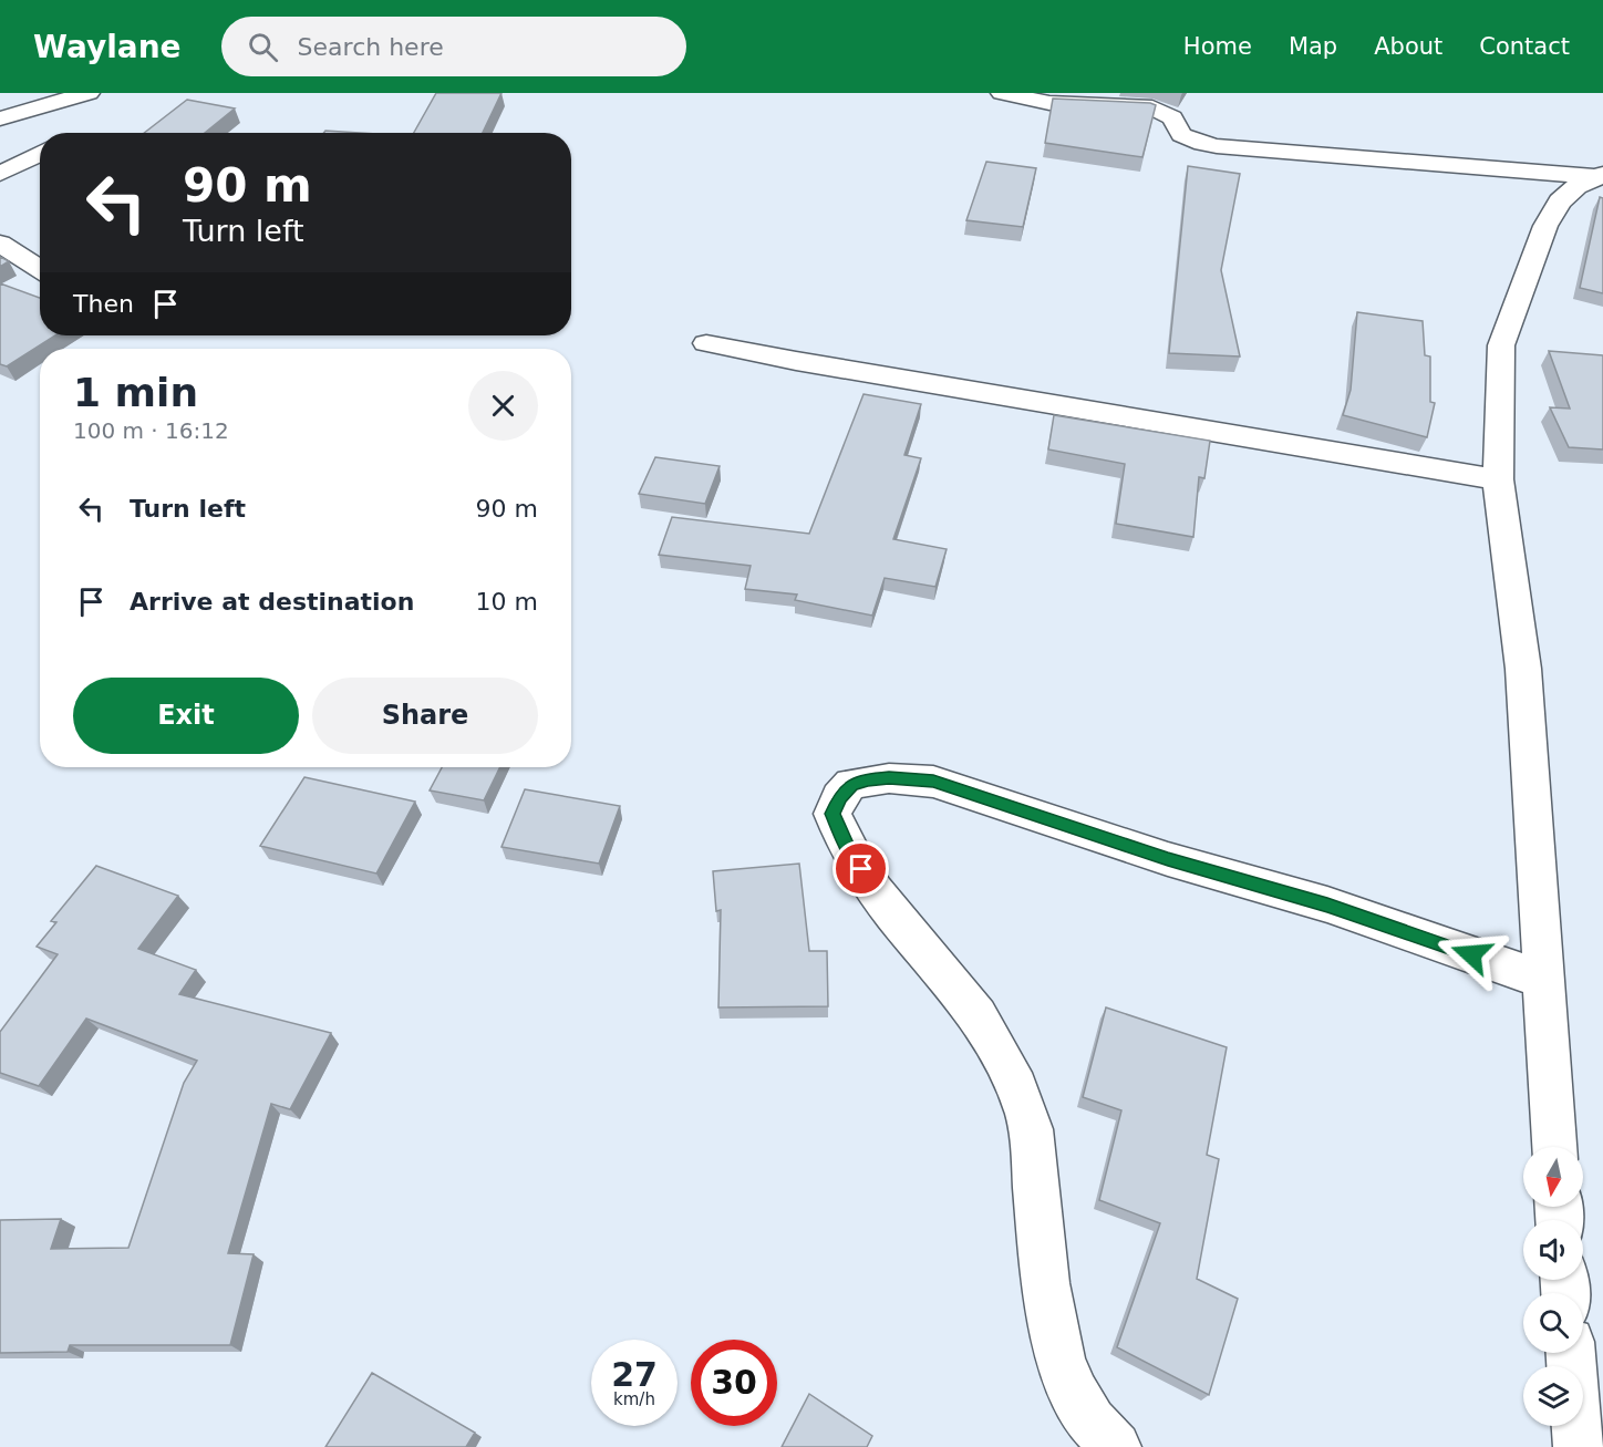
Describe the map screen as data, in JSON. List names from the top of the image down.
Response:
{
  "north": "bottom",
  "page": {
    "header": "Waylane",
    "search": "Search here",
    "nav": [
      "Home",
      "Map",
      "About",
      "Contact"
    ],
    "turn": ["90 m", "Turn left"],
    "then": "Then",
    "heading": ["1 min", "100 m · 16:12"],
    "list": [
      {
        "name": "Turn left",
        "value": "90 m"
      },
      {
        "name": "Arrive at destination",
        "value": "10 m"
      }
    ],
    "buttons": ["Exit", "Share"],
    "speed": "27 km/h",
    "limit": "30"
  }
}
